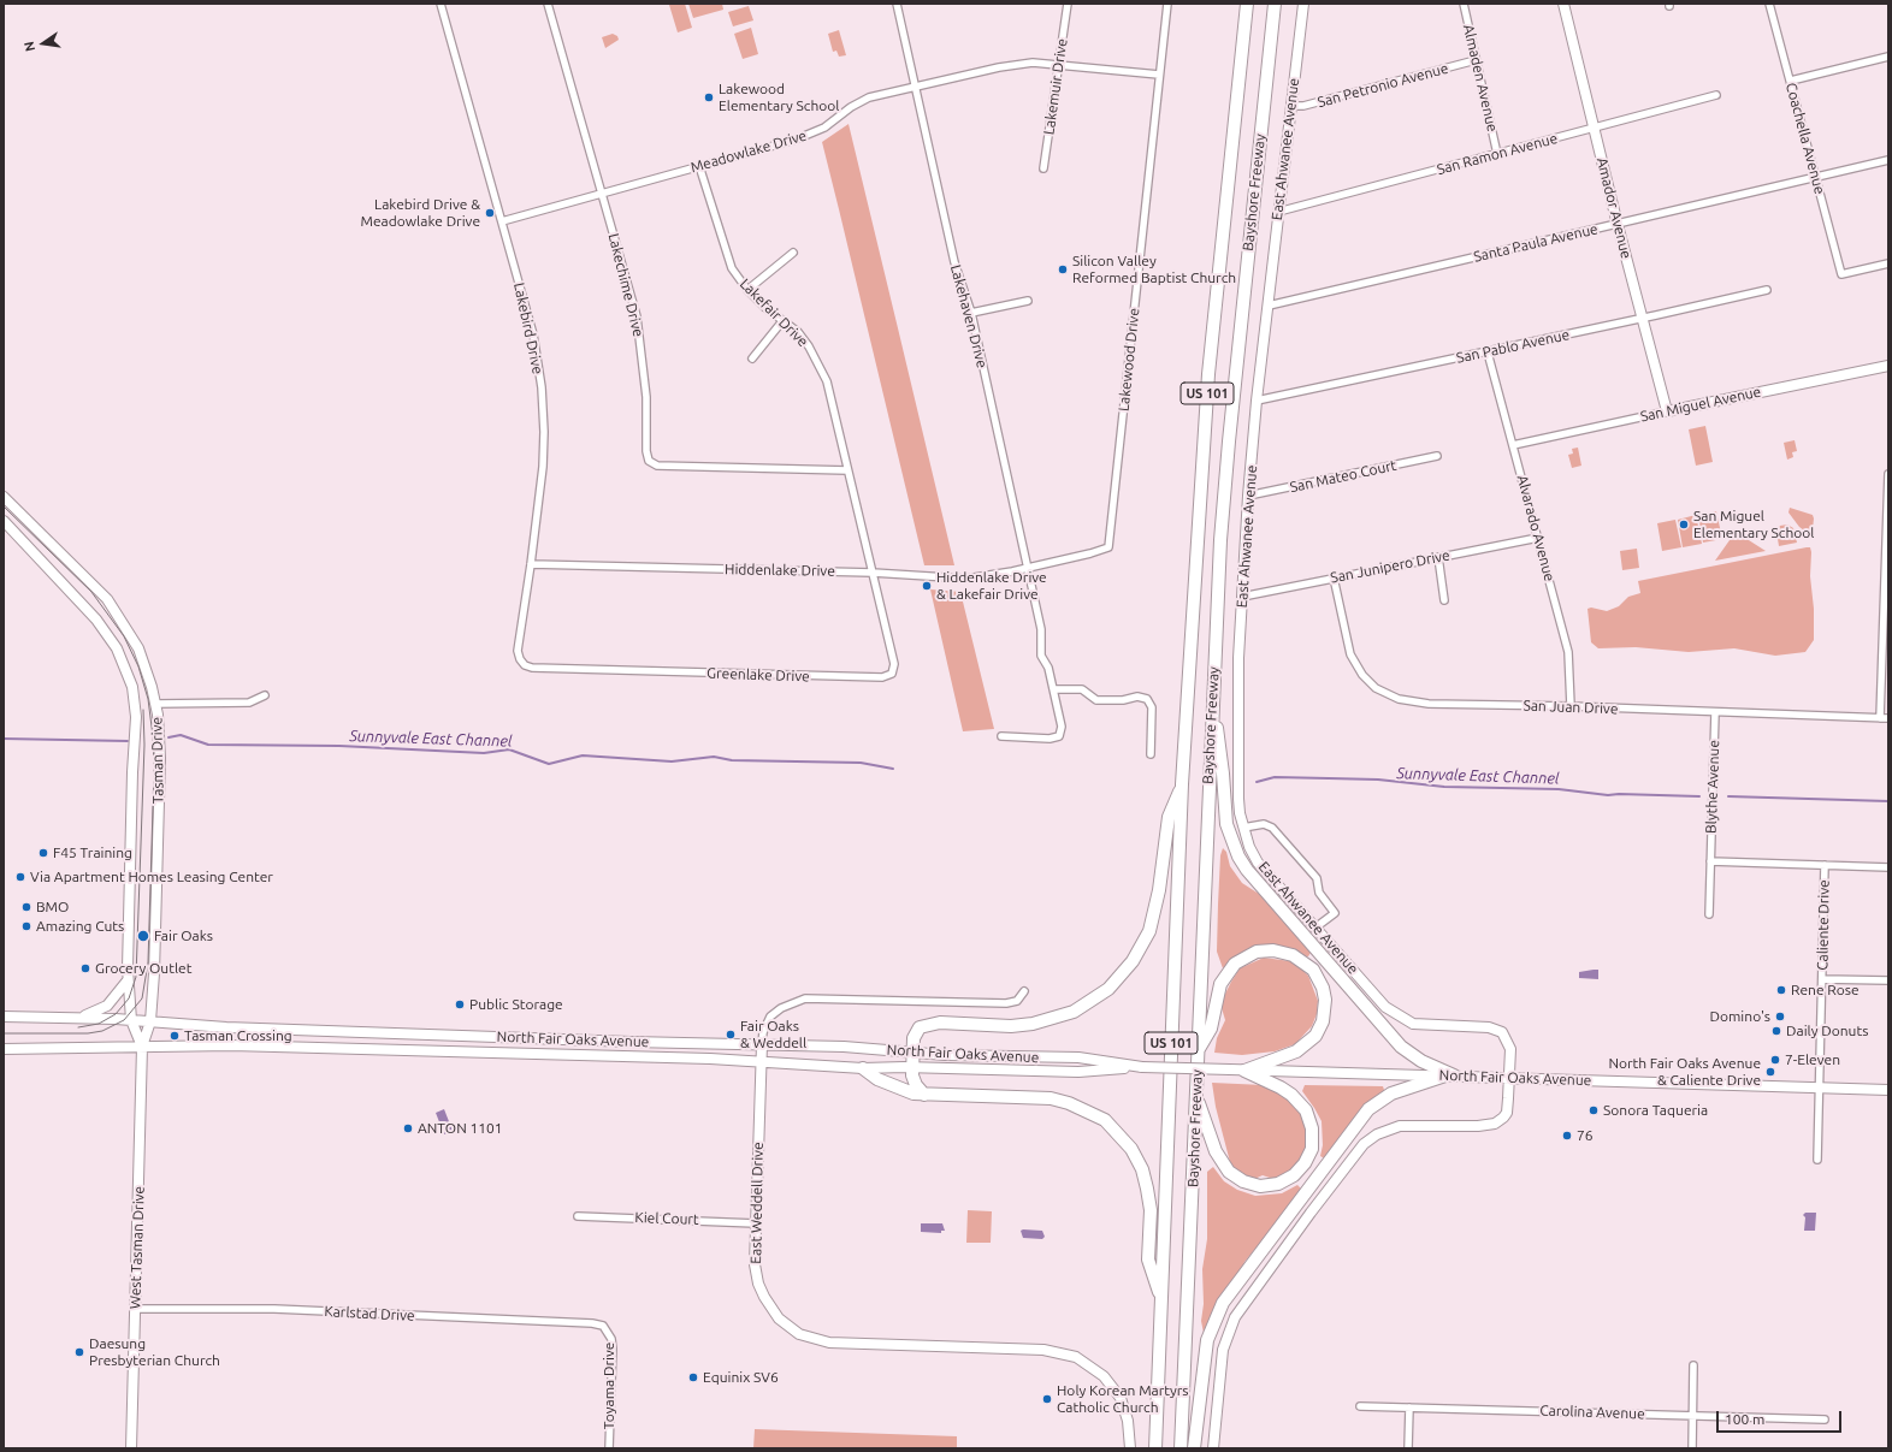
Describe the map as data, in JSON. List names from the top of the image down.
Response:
{
  "streets": {
    "highway": ["Bayshore Freeway", "US 101"],
    "street": [
      "Almaden Avenue",
      "San Petronio Avenue",
      "Lakemuir Drive",
      "Coachella Avenue",
      "East Ahwanee Avenue",
      "Meadowlake Drive",
      "San Ramon Avenue",
      "Amador Avenue",
      "Santa Paula Avenue",
      "Lakechime Drive",
      "Lakefair Drive",
      "Lakehaven Drive",
      "Lakebird Drive",
      "San Pablo Avenue",
      "Lakewood Drive",
      "San Miguel Avenue",
      "San Mateo Court",
      "Alvarado Avenue",
      "San Junipero Drive",
      "Hiddenlake Drive",
      "Greenlake Drive",
      "San Juan Drive",
      "Tasman Drive",
      "Blythe Avenue",
      "Caliente Drive",
      "North Fair Oaks Avenue",
      "East Weddell Drive",
      "Kiel Court",
      "West Tasman Drive",
      "Karlstad Drive",
      "Toyama Drive",
      "Carolina Avenue"
    ]
  },
  "crossings": [
    ["Almaden Avenue", "San Petronio Avenue"],
    ["Almaden Avenue", "San Ramon Avenue"],
    ["San Petronio Avenue", "East Ahwanee Avenue"],
    ["Lakemuir Drive", "Meadowlake Drive"],
    ["Coachella Avenue", "Santa Paula Avenue"],
    ["East Ahwanee Avenue", "San Ramon Avenue"],
    ["East Ahwanee Avenue", "Santa Paula Avenue"],
    ["East Ahwanee Avenue", "San Pablo Avenue"],
    ["East Ahwanee Avenue", "San Mateo Court"],
    ["East Ahwanee Avenue", "San Junipero Drive"],
    ["East Ahwanee Avenue", "North Fair Oaks Avenue"],
    ["Meadowlake Drive", "Lakechime Drive"],
    ["Meadowlake Drive", "Lakefair Drive"],
    ["Meadowlake Drive", "Lakehaven Drive"],
    ["Meadowlake Drive", "Lakebird Drive"],
    ["Meadowlake Drive", "Lakewood Drive"],
    ["San Ramon Avenue", "Amador Avenue"],
    ["Amador Avenue", "Santa Paula Avenue"],
    ["Amador Avenue", "San Pablo Avenue"],
    ["Amador Avenue", "San Miguel Avenue"],
    ["Lakechime Drive", "Lakefair Drive"],
    ["Lakefair Drive", "Hiddenlake Drive"],
    ["Lakefair Drive", "Greenlake Drive"],
    ["Lakehaven Drive", "Lakewood Drive"],
    ["Lakehaven Drive", "Hiddenlake Drive"],
    ["Lakebird Drive", "Hiddenlake Drive"],
    ["Lakebird Drive", "Greenlake Drive"],
    ["San Pablo Avenue", "Alvarado Avenue"],
    ["Lakewood Drive", "Hiddenlake Drive"],
    ["San Miguel Avenue", "Alvarado Avenue"],
    ["Alvarado Avenue", "San Junipero Drive"],
    ["Alvarado Avenue", "San Juan Drive"],
    ["San Junipero Drive", "San Juan Drive"],
    ["Hiddenlake Drive", "Greenlake Drive"],
    ["San Juan Drive", "Blythe Avenue"],
    ["Tasman Drive", "North Fair Oaks Avenue"],
    ["Tasman Drive", "West Tasman Drive"],
    ["Caliente Drive", "North Fair Oaks Avenue"],
    ["North Fair Oaks Avenue", "East Weddell Drive"],
    ["North Fair Oaks Avenue", "West Tasman Drive"],
    ["East Weddell Drive", "Kiel Court"],
    ["West Tasman Drive", "Karlstad Drive"],
    ["Karlstad Drive", "Toyama Drive"]
  ],
  "water": ["Sunnyvale East Channel"],
  "places": [
    "Lakewood Elementary School",
    "Lakebird Drive & Meadowlake Drive",
    "Silicon Valley Reformed Baptist Church",
    "San Miguel Elementary School",
    "Hiddenlake Drive & Lakefair Drive",
    "F45 Training",
    "Via Apartment Homes Leasing Center",
    "BMO",
    "Amazing Cuts",
    "Fair Oaks",
    "Grocery Outlet",
    "Rene Rose",
    "Public Storage",
    "Domino's",
    "Daily Donuts",
    "Fair Oaks & Weddell",
    "Tasman Crossing",
    "7-Eleven",
    "North Fair Oaks Avenue & Caliente Drive",
    "Sonora Taqueria",
    "ANTON 1101",
    "76",
    "Daesung Presbyterian Church",
    "Equinix SV6",
    "Holy Korean Martyrs Catholic Church"
  ],
  "scale_bar": "100 m",
  "north": "left"
}
